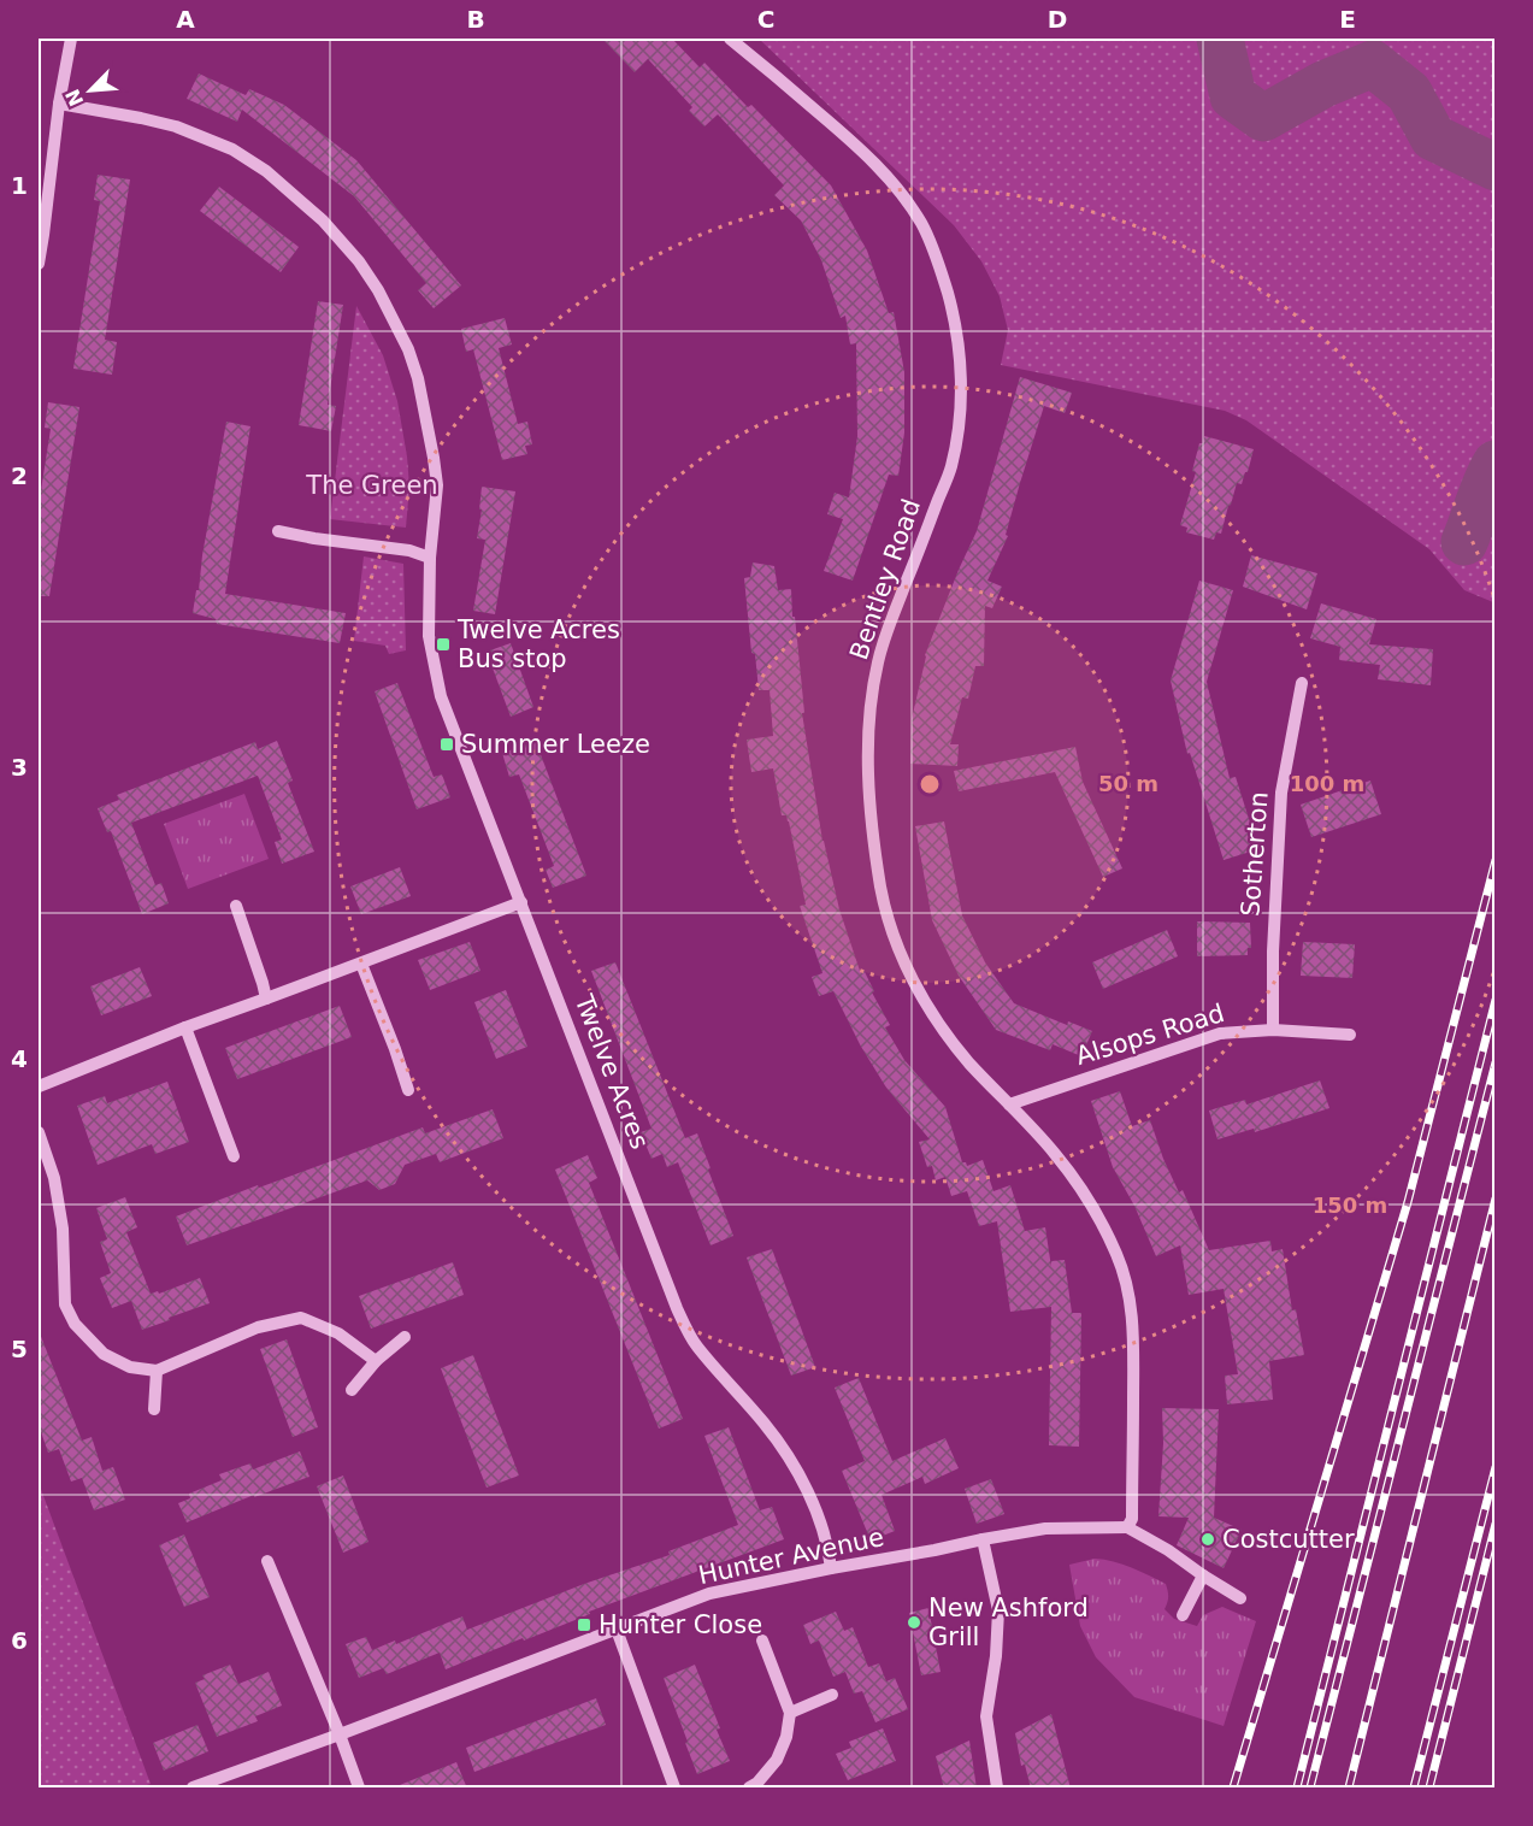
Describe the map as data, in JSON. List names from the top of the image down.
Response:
{
  "streets": {
    "street": [
      "Bentley Road",
      "Sotherton",
      "Alsops Road",
      "Twelve Acres",
      "Hunter Avenue"
    ]
  },
  "crossings": [
    ["Bentley Road", "Alsops Road"],
    ["Bentley Road", "Hunter Avenue"],
    ["Sotherton", "Alsops Road"],
    ["Twelve Acres", "Hunter Avenue"]
  ],
  "parks": ["The Green"],
  "places": {
    "transit": ["Twelve Acres Bus stop", "Summer Leeze", "Hunter Close"],
    "other": ["Costcutter", "New Ashford Grill"]
  },
  "north": "bottom left",
  "grid": {
    "columns": [
      "A",
      "B",
      "C",
      "D",
      "E"
    ],
    "rows": [
      "1",
      "2",
      "3",
      "4",
      "5",
      "6"
    ]
  },
  "rings": ["50 m", "100 m", "150 m"]
}
